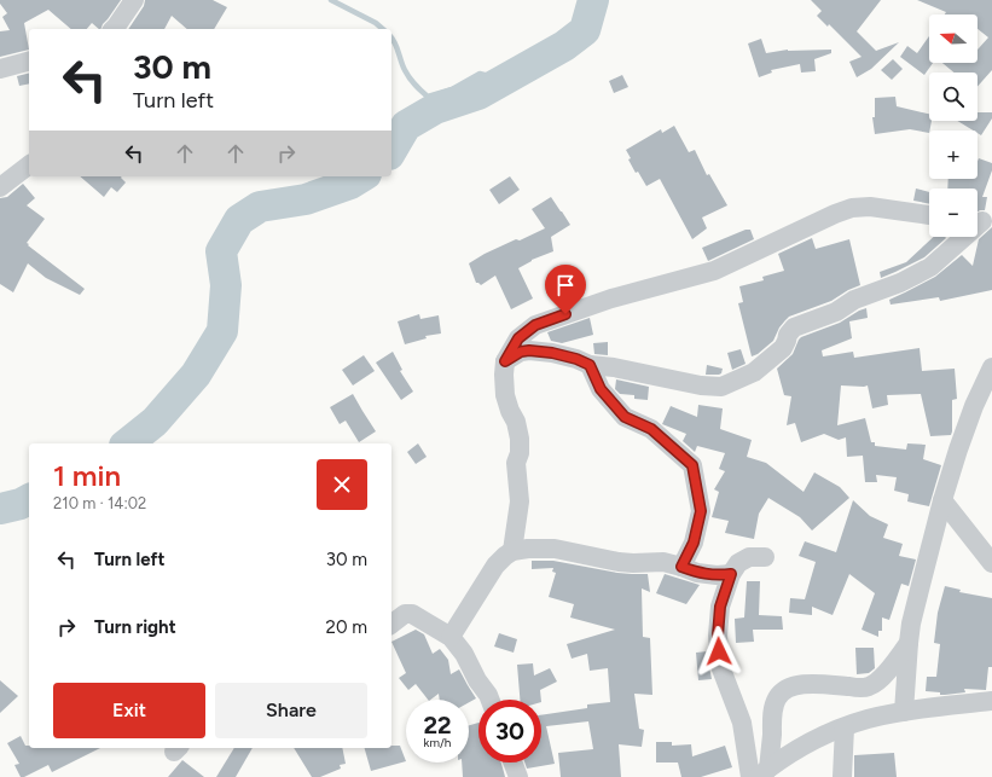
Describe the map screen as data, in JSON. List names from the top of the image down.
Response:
{
  "north": "left",
  "page": {
    "map_buttons": ["+", "−"],
    "turn": ["30 m", "Turn left"],
    "heading": ["1 min", "210 m · 14:02"],
    "list": [
      {
        "name": "Turn left",
        "value": "30 m"
      },
      {
        "name": "Turn right",
        "value": "20 m"
      }
    ],
    "buttons": ["Exit", "Share"],
    "speed": "22 km/h",
    "limit": "30"
  }
}
